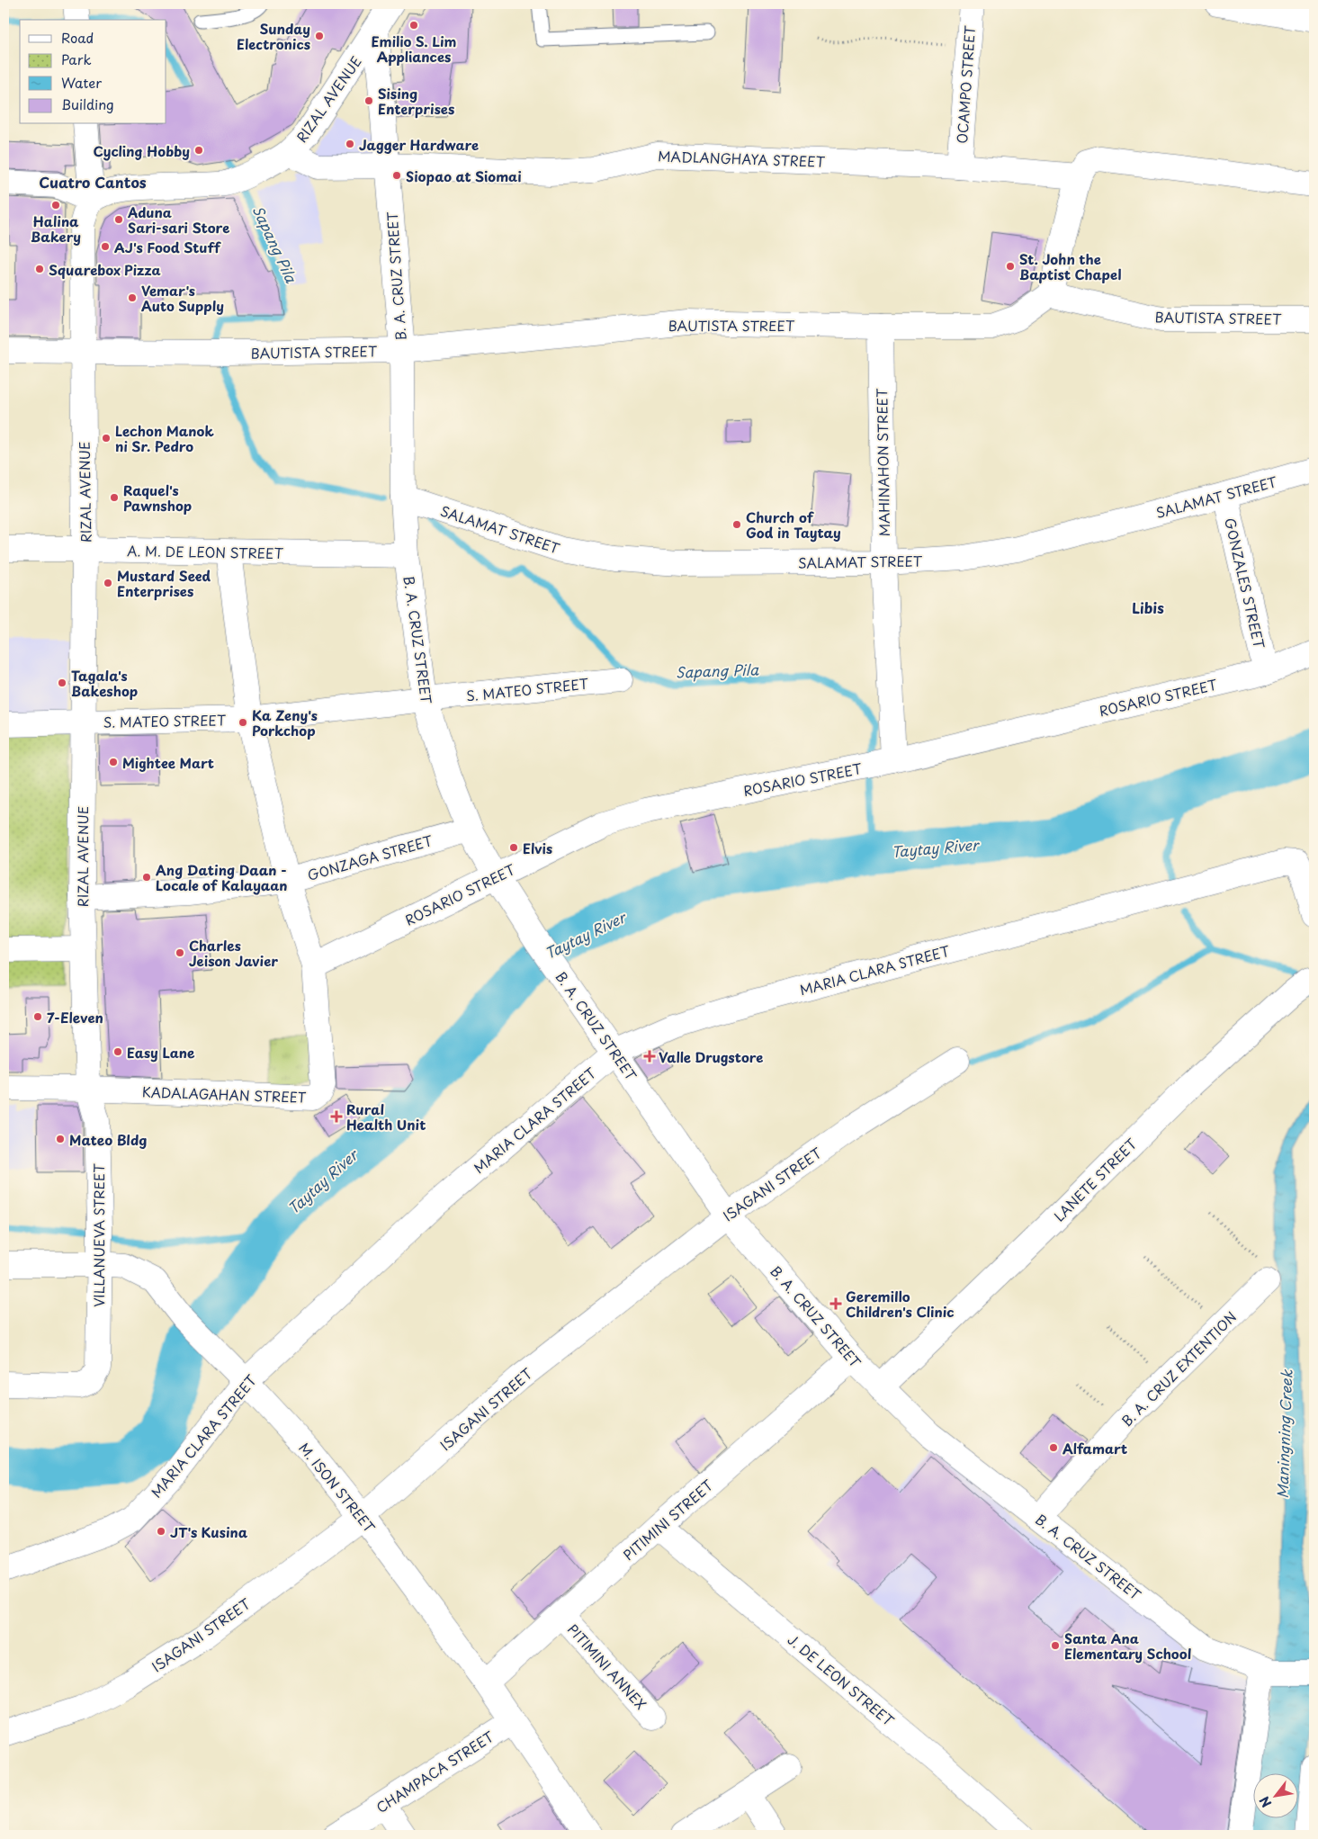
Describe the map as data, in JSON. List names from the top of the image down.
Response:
{
  "streets": {
    "street": [
      "OCAMPO STREET",
      "RIZAL AVENUE",
      "MADLANGHAYA STREET",
      "B. A. CRUZ STREET",
      "BAUTISTA STREET",
      "MAHINAHON STREET",
      "SALAMAT STREET",
      "A. M. DE LEON STREET",
      "GONZALES STREET",
      "S. MATEO STREET",
      "ROSARIO STREET",
      "GONZAGA STREET",
      "MARIA CLARA STREET",
      "KADALAGAHAN STREET",
      "LANETE STREET",
      "ISAGANI STREET",
      "VILLANUEVA STREET",
      "B. A. CRUZ EXTENTION",
      "M. ISON STREET",
      "PITIMINI STREET",
      "PITIMINI ANNEX",
      "J. DE LEON STREET",
      "CHAMPACA STREET"
    ]
  },
  "crossings": [
    ["OCAMPO STREET", "MADLANGHAYA STREET"],
    ["RIZAL AVENUE", "MADLANGHAYA STREET"],
    ["RIZAL AVENUE", "B. A. CRUZ STREET"],
    ["RIZAL AVENUE", "BAUTISTA STREET"],
    ["RIZAL AVENUE", "A. M. DE LEON STREET"],
    ["RIZAL AVENUE", "S. MATEO STREET"],
    ["RIZAL AVENUE", "GONZAGA STREET"],
    ["RIZAL AVENUE", "KADALAGAHAN STREET"],
    ["RIZAL AVENUE", "VILLANUEVA STREET"],
    ["MADLANGHAYA STREET", "B. A. CRUZ STREET"],
    ["B. A. CRUZ STREET", "BAUTISTA STREET"],
    ["B. A. CRUZ STREET", "SALAMAT STREET"],
    ["B. A. CRUZ STREET", "A. M. DE LEON STREET"],
    ["B. A. CRUZ STREET", "S. MATEO STREET"],
    ["B. A. CRUZ STREET", "ROSARIO STREET"],
    ["B. A. CRUZ STREET", "GONZAGA STREET"],
    ["B. A. CRUZ STREET", "MARIA CLARA STREET"],
    ["B. A. CRUZ STREET", "LANETE STREET"],
    ["B. A. CRUZ STREET", "ISAGANI STREET"],
    ["B. A. CRUZ STREET", "B. A. CRUZ EXTENTION"],
    ["B. A. CRUZ STREET", "PITIMINI STREET"],
    ["BAUTISTA STREET", "MAHINAHON STREET"],
    ["MAHINAHON STREET", "SALAMAT STREET"],
    ["MAHINAHON STREET", "ROSARIO STREET"],
    ["SALAMAT STREET", "GONZALES STREET"],
    ["A. M. DE LEON STREET", "KADALAGAHAN STREET"],
    ["GONZALES STREET", "ROSARIO STREET"],
    ["S. MATEO STREET", "KADALAGAHAN STREET"],
    ["ROSARIO STREET", "KADALAGAHAN STREET"],
    ["GONZAGA STREET", "KADALAGAHAN STREET"],
    ["MARIA CLARA STREET", "M. ISON STREET"],
    ["KADALAGAHAN STREET", "VILLANUEVA STREET"],
    ["ISAGANI STREET", "M. ISON STREET"],
    ["VILLANUEVA STREET", "M. ISON STREET"],
    ["M. ISON STREET", "PITIMINI STREET"],
    ["M. ISON STREET", "CHAMPACA STREET"],
    ["PITIMINI STREET", "PITIMINI ANNEX"],
    ["PITIMINI STREET", "J. DE LEON STREET"]
  ],
  "districts": ["Cuatro Cantos", "Libis"],
  "water": ["Sapang Pila", "Taytay River", "Maningning Creek"],
  "places": {
    "other": [
      "Emilio S. Lim Appliances",
      "Sunday Electronics",
      "Sising Enterprises",
      "Jagger Hardware",
      "Cycling Hobby",
      "Siopao at Siomai",
      "Halina Bakery",
      "Aduna Sari-sari Store",
      "AJ's Food Stuff",
      "St. John the Baptist Chapel",
      "Squarebox Pizza",
      "Vemar's Auto Supply",
      "Lechon Manok ni Sr. Pedro",
      "Raquel's Pawnshop",
      "Church of God in Taytay",
      "Mustard Seed Enterprises",
      "Tagala's Bakeshop",
      "Ka Zeny's Porkchop",
      "Mightee Mart",
      "Elvis",
      "Ang Dating Daan - Locale of Kalayaan",
      "Charles Jeison Javier",
      "7-Eleven",
      "Easy Lane",
      "Mateo Bldg",
      "Alfamart",
      "JT's Kusina",
      "Santa Ana Elementary School"
    ],
    "health": ["Valle Drugstore", "Rural Health Unit", "Geremillo Children's Clinic"]
  },
  "legend": [
    "Road",
    "Park",
    "Water",
    "Building"
  ],
  "north": "bottom left"
}
